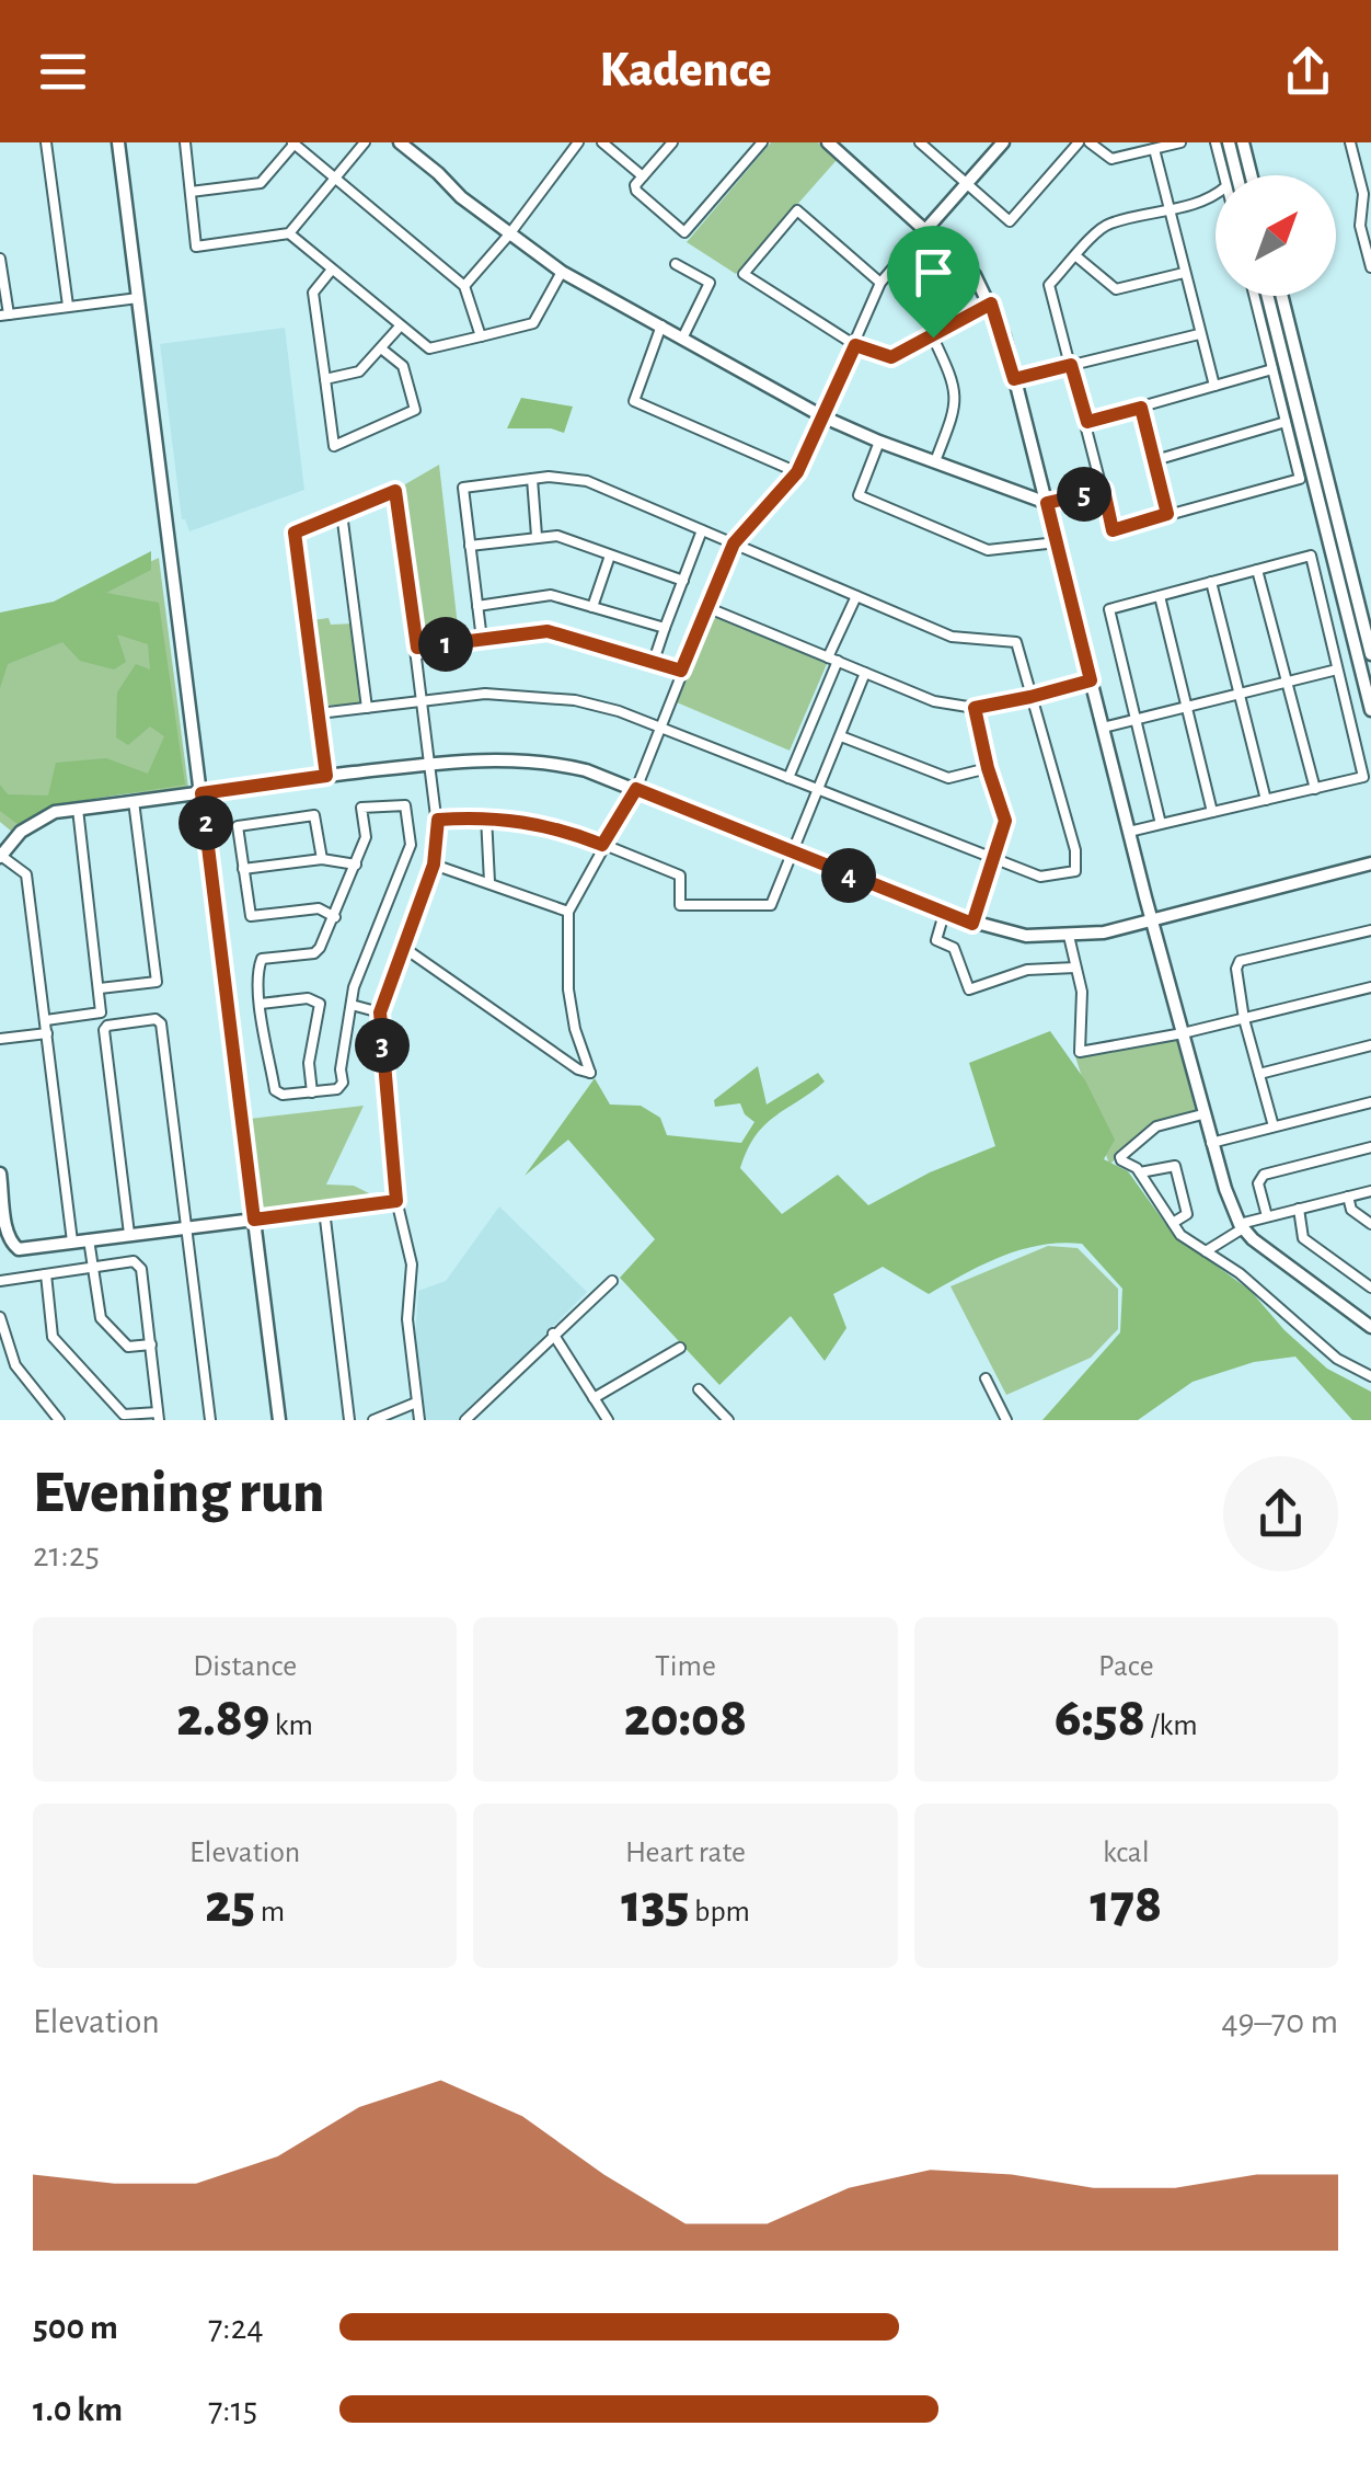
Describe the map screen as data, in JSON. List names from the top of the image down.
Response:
{
  "north": "top right",
  "page": {
    "header": "Kadence",
    "pins": [
      "5",
      "1",
      "2",
      "4",
      "3"
    ],
    "heading": ["Evening run", "21:25"],
    "stats": [
      ["Distance", "2.89 km"],
      ["Time", "20:08"],
      ["Pace", "6:58 /km"],
      ["Elevation", "25 m"],
      ["Heart rate", "135 bpm"],
      ["kcal", "178"]
    ],
    "chart": ["Elevation", "49–70 m"],
    "list": [
      {
        "name": "500 m",
        "note": "7:24"
      },
      {
        "name": "1.0 km",
        "note": "7:15"
      }
    ]
  }
}
